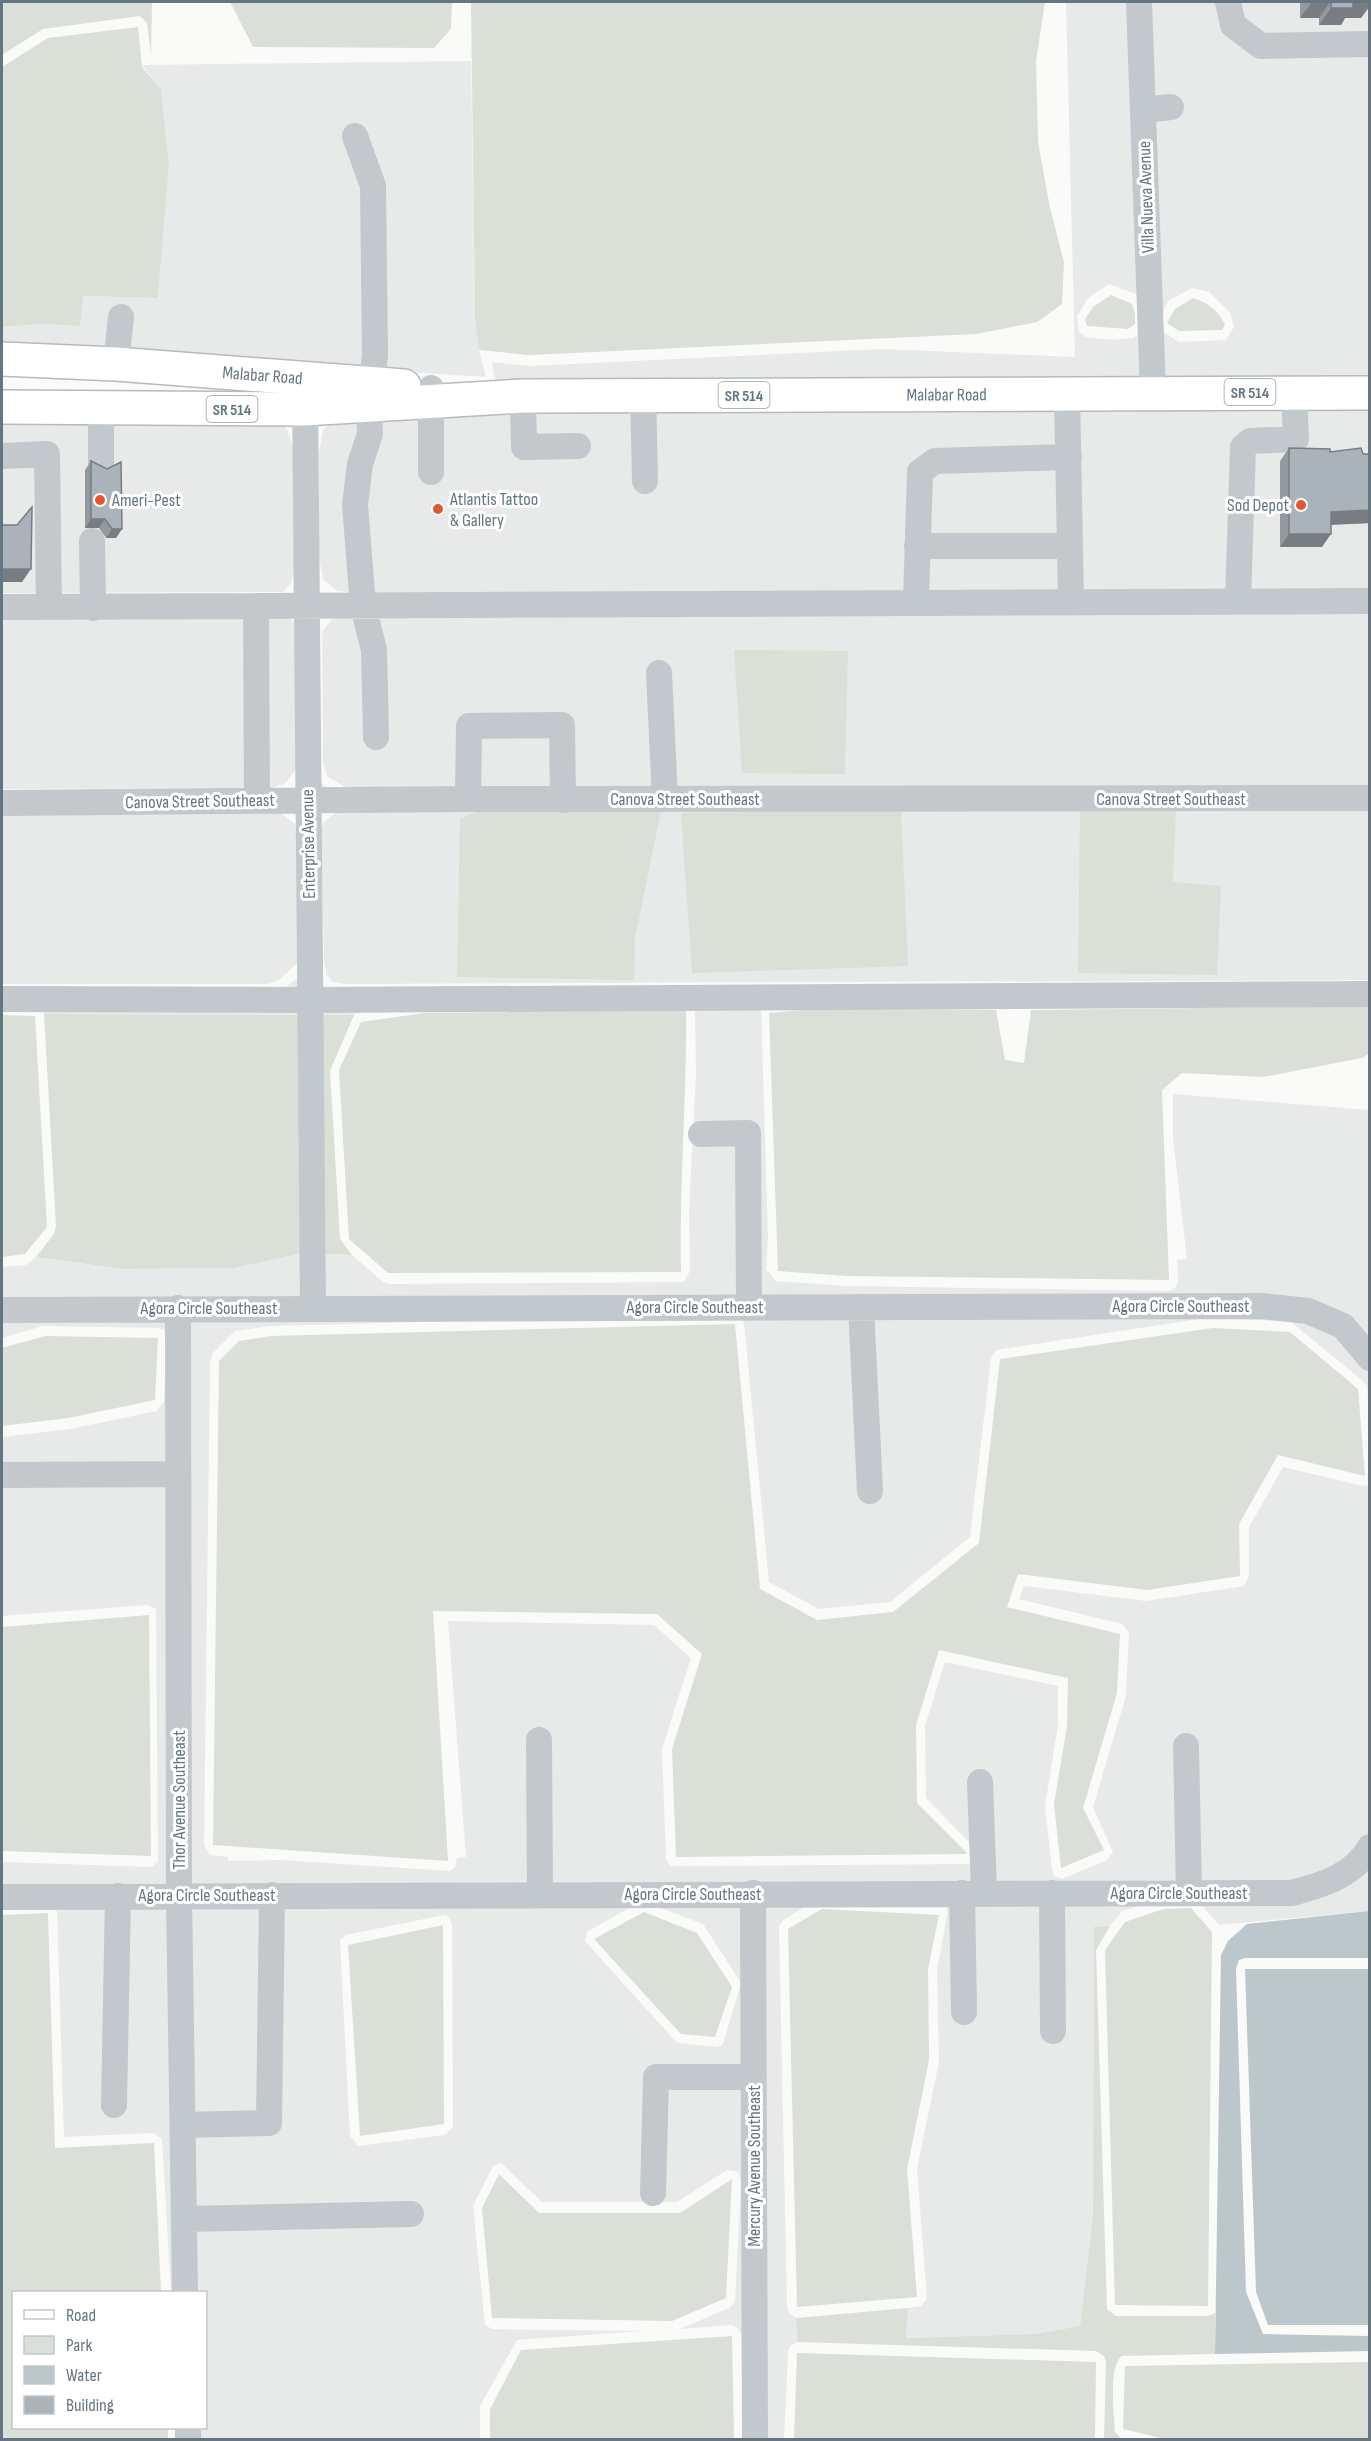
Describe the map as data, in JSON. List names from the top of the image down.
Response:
{
  "streets": {
    "main road": ["Malabar Road", "SR 514"],
    "street": [
      "Villa Nueva Avenue",
      "Canova Street Southeast",
      "Enterprise Avenue",
      "Agora Circle Southeast",
      "Thor Avenue Southeast",
      "Mercury Avenue Southeast"
    ]
  },
  "crossings": [
    ["Villa Nueva Avenue", "Malabar Road"],
    ["Malabar Road", "Enterprise Avenue"],
    ["Canova Street Southeast", "Enterprise Avenue"],
    ["Enterprise Avenue", "Agora Circle Southeast"],
    ["Agora Circle Southeast", "Thor Avenue Southeast"],
    ["Agora Circle Southeast", "Mercury Avenue Southeast"]
  ],
  "places": ["Ameri-Pest", "Sod Depot", "Atlantis Tattoo & Gallery"],
  "legend": [
    "Road",
    "Park",
    "Water",
    "Building"
  ]
}
